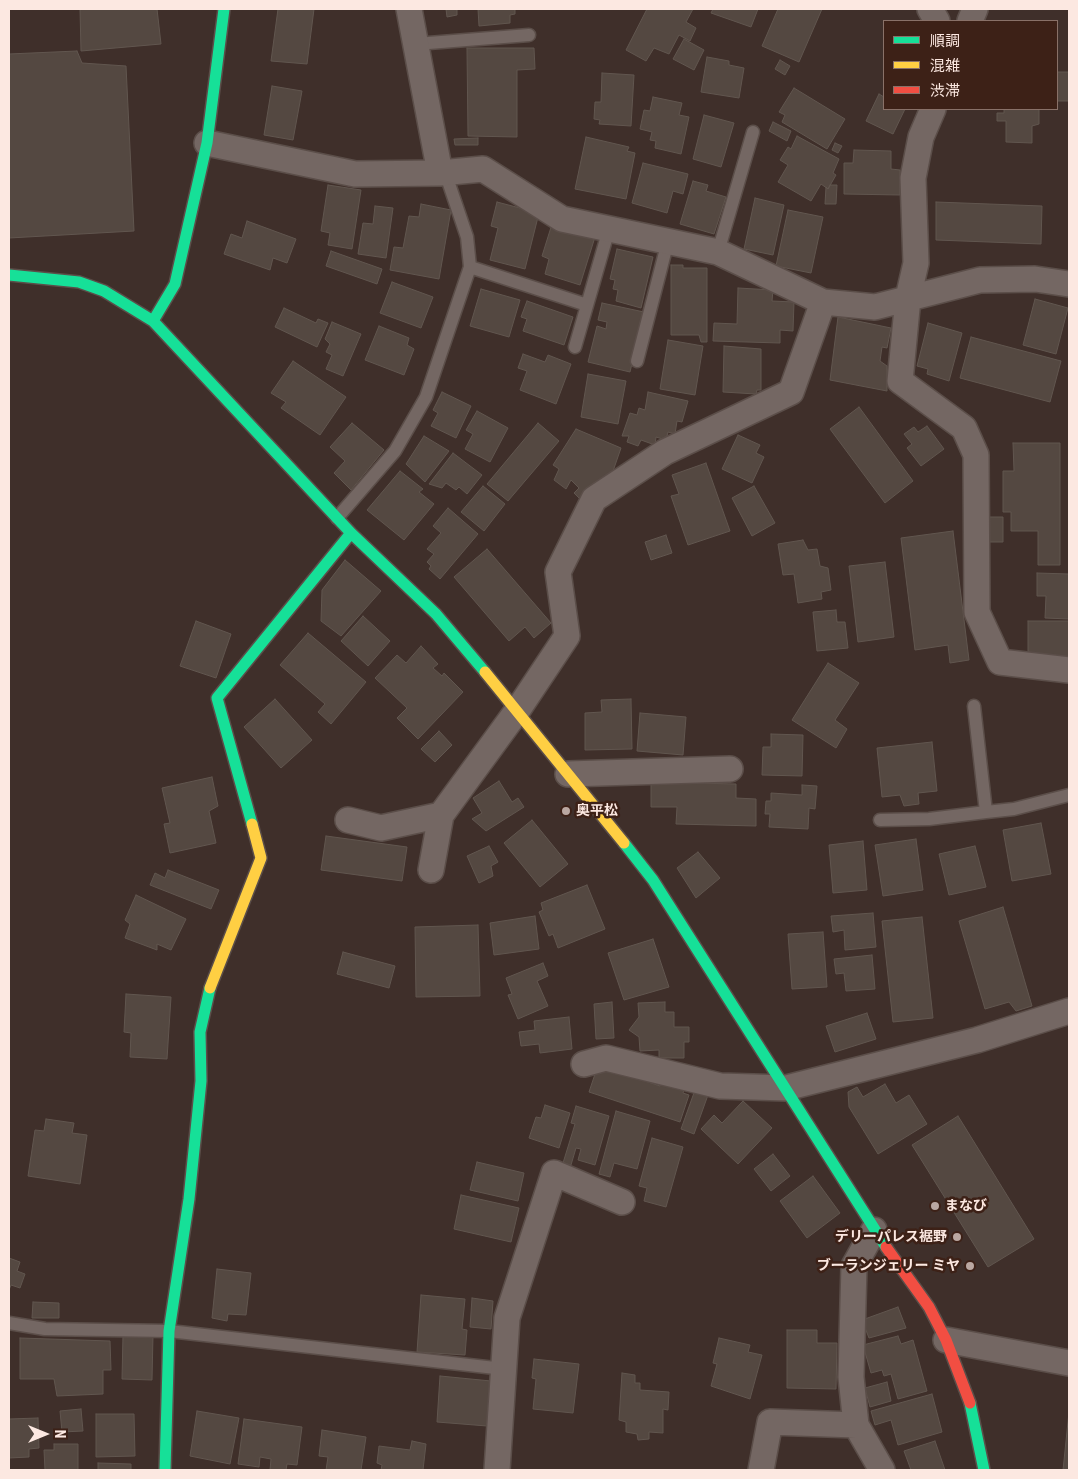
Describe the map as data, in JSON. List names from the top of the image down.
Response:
{
  "places": [
    "奥平松",
    "まなび",
    "デリーパレス裾野",
    "ブーランジェリー ミヤ"
  ],
  "legend": ["順調", "混雑", "渋滞"],
  "north": "right"
}
